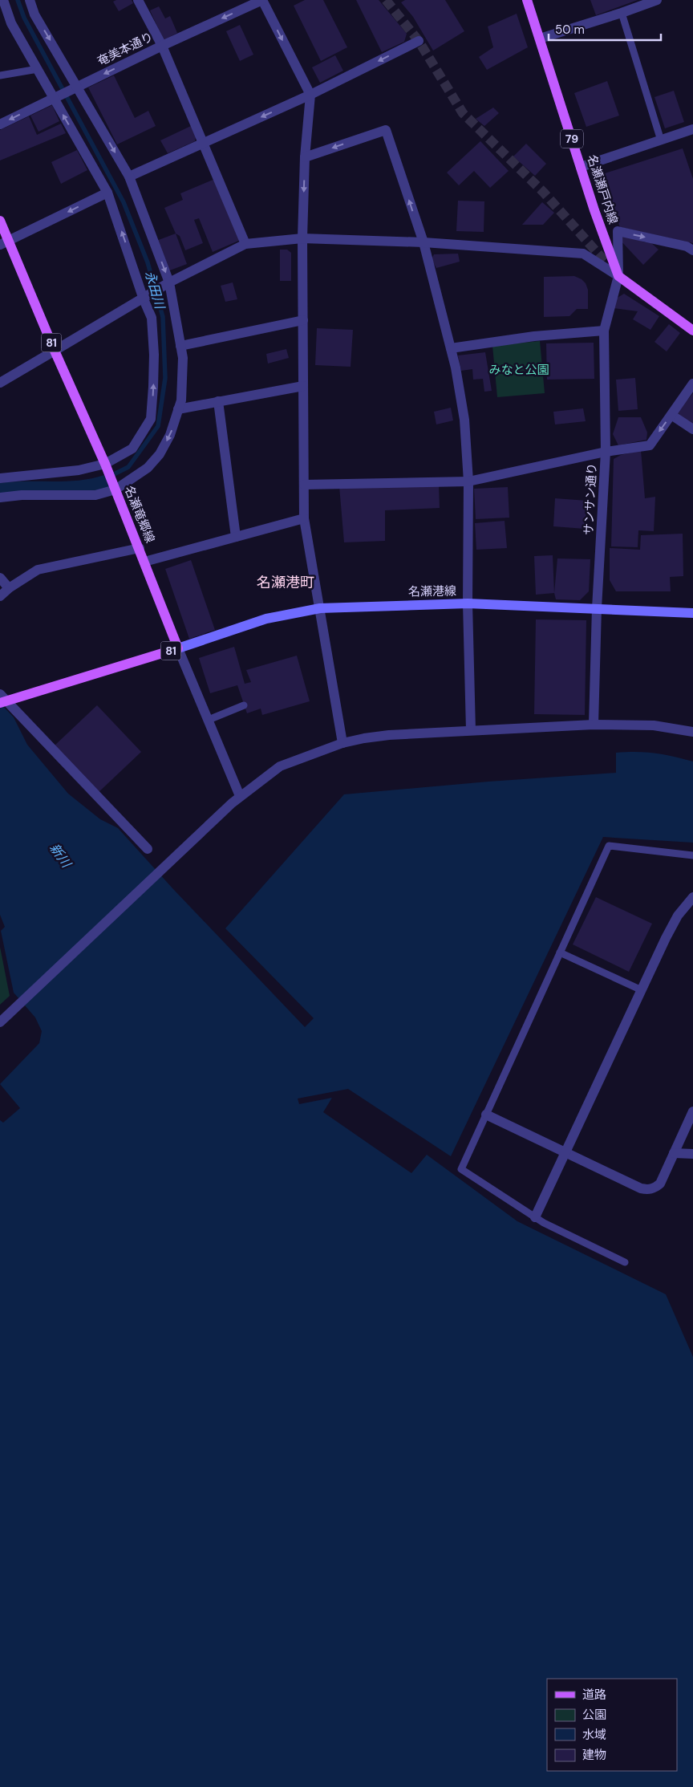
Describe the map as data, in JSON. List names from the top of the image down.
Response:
{
  "streets": {
    "main road": [
      "79",
      "名瀬瀬戸内線",
      "81",
      "名瀬竜郷線",
      "名瀬港線"
    ],
    "street": ["奄美本通り", "サンサン通り"]
  },
  "crossings": [
    ["名瀬瀬戸内線", "サンサン通り"],
    ["81", "名瀬竜郷線"],
    ["81", "名瀬港線"],
    ["サンサン通り", "名瀬港線"],
    ["名瀬竜郷線", "名瀬港線"]
  ],
  "one_way": ["奄美本通り"],
  "districts": ["名瀬港町"],
  "water": ["永田川", "新川"],
  "parks": ["みなと公園"],
  "legend": [
    "道路",
    "公園",
    "水域",
    "建物"
  ],
  "scale_bar": "50 m"
}
